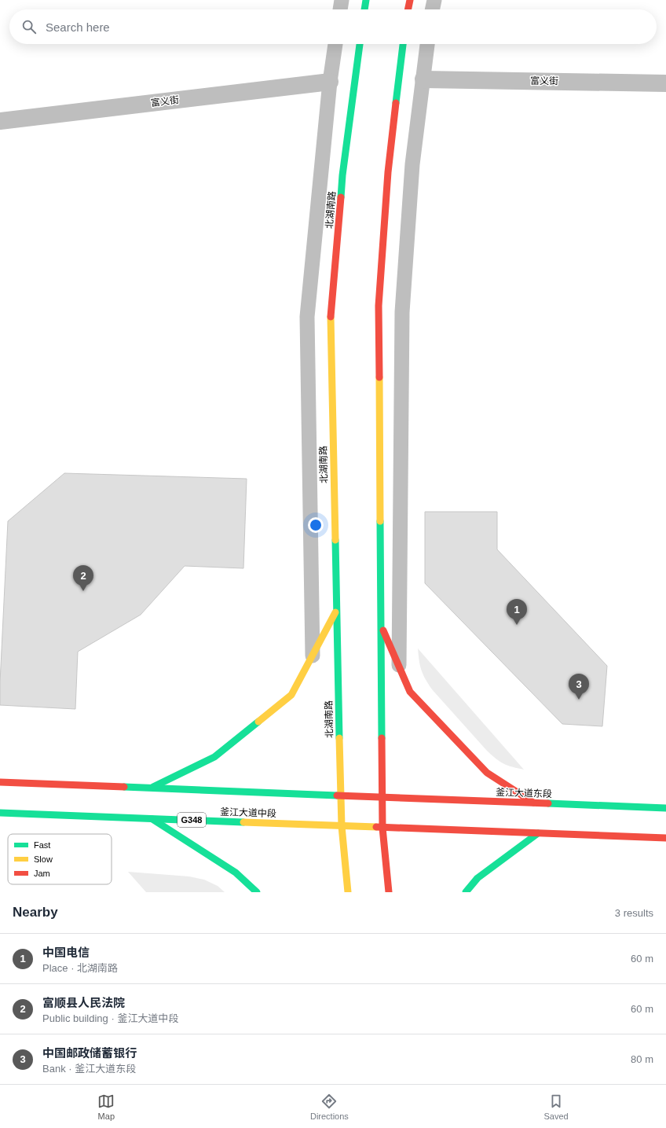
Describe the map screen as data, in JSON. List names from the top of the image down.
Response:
{
  "streets": {
    "main road": [
      "北湖南路",
      "釜江大道东段",
      "釜江大道中段",
      "G348"
    ],
    "street": ["富义街"]
  },
  "crossings": [
    ["北湖南路", "釜江大道中段"]
  ],
  "legend": ["Fast", "Slow", "Jam"],
  "page": {
    "search": "Search here",
    "pins": ["2", "1", "3"],
    "heading": ["Nearby", "3 results"],
    "list": [
      {
        "mark": "1",
        "name": "中国电信",
        "note": "Place · 北湖南路",
        "value": "60 m"
      },
      {
        "mark": "2",
        "name": "富顺县人民法院",
        "note": "Public building · 釜江大道中段",
        "value": "60 m"
      },
      {
        "mark": "3",
        "name": "中国邮政储蓄银行",
        "note": "Bank · 釜江大道东段",
        "value": "80 m"
      }
    ],
    "nav": ["Map", "Directions", "Saved"]
  }
}
